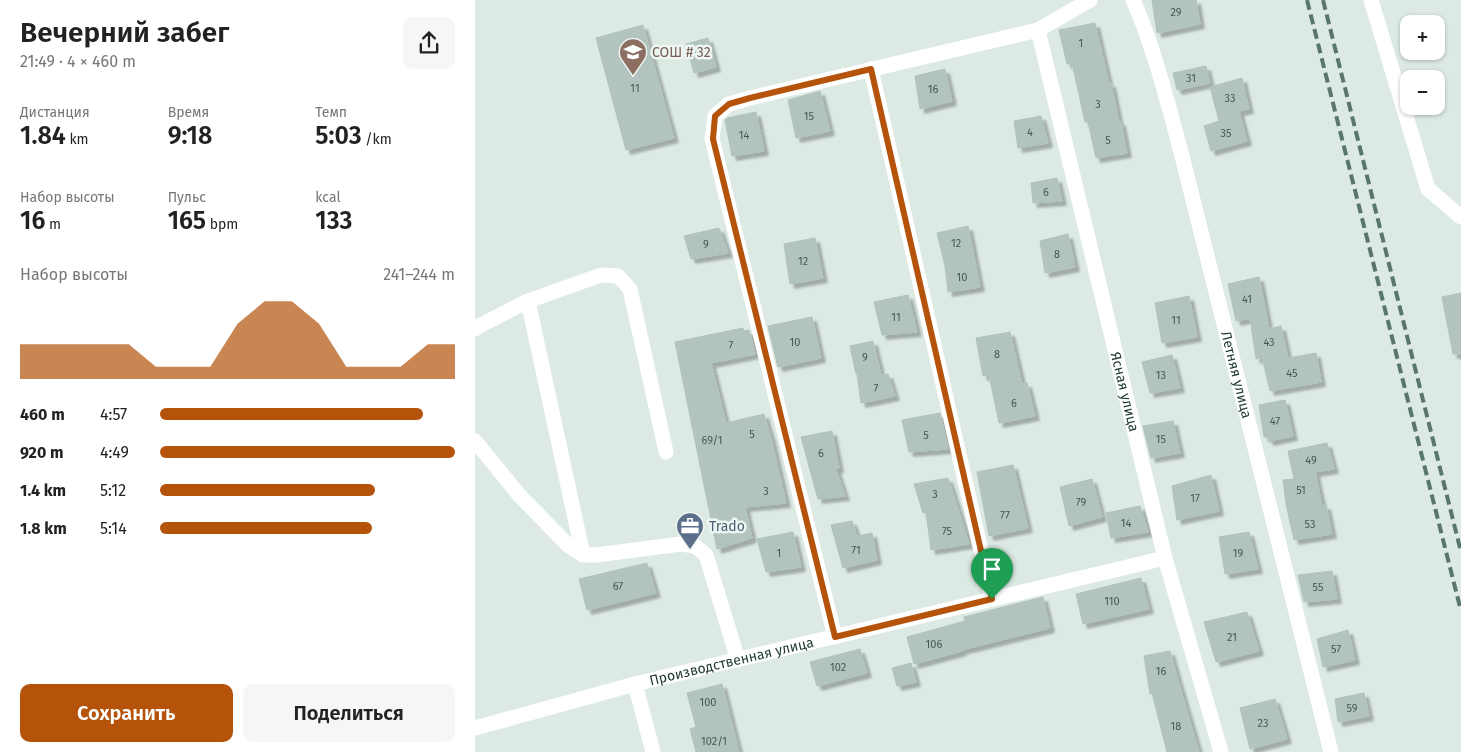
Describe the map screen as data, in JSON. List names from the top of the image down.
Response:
{
  "streets": {
    "street": ["Летняя улица", "Ясная улица", "Производственная улица"]
  },
  "crossings": [
    ["Ясная улица", "Производственная улица"]
  ],
  "places": {
    "school or university": ["СОШ # 32"],
    "office": ["Trado"]
  },
  "house_numbers": [
    "29",
    "1",
    "31",
    "11",
    "16",
    "33",
    "3",
    "15",
    "4",
    "35",
    "14",
    "5",
    "6",
    "12",
    "9",
    "8",
    "12",
    "10",
    "41",
    "11",
    "11",
    "10",
    "43",
    "7",
    "8",
    "9",
    "45",
    "13",
    "7",
    "6",
    "47",
    "5",
    "5",
    "15",
    "69/1",
    "6",
    "49",
    "51",
    "3",
    "3",
    "17",
    "79",
    "77",
    "14",
    "53",
    "75",
    "71",
    "1",
    "19",
    "67",
    "55",
    "110",
    "21",
    "106",
    "57",
    "102",
    "16",
    "100",
    "59",
    "23",
    "18",
    "102/1"
  ],
  "page": {
    "heading": ["Вечерний забег", "21:49 · 4 × 460 m"],
    "map_buttons": ["+", "−"],
    "stats": [
      ["Дистанция", "1.84 km"],
      ["Время", "9:18"],
      ["Темп", "5:03 /km"],
      ["Набор высоты", "16 m"],
      ["Пульс", "165 bpm"],
      ["kcal", "133"]
    ],
    "chart": ["Набор высоты", "241–244 m"],
    "list": [
      {
        "name": "460 m",
        "note": "4:57"
      },
      {
        "name": "920 m",
        "note": "4:49"
      },
      {
        "name": "1.4 km",
        "note": "5:12"
      },
      {
        "name": "1.8 km",
        "note": "5:14"
      }
    ],
    "buttons": ["Сохранить", "Поделиться"]
  }
}
